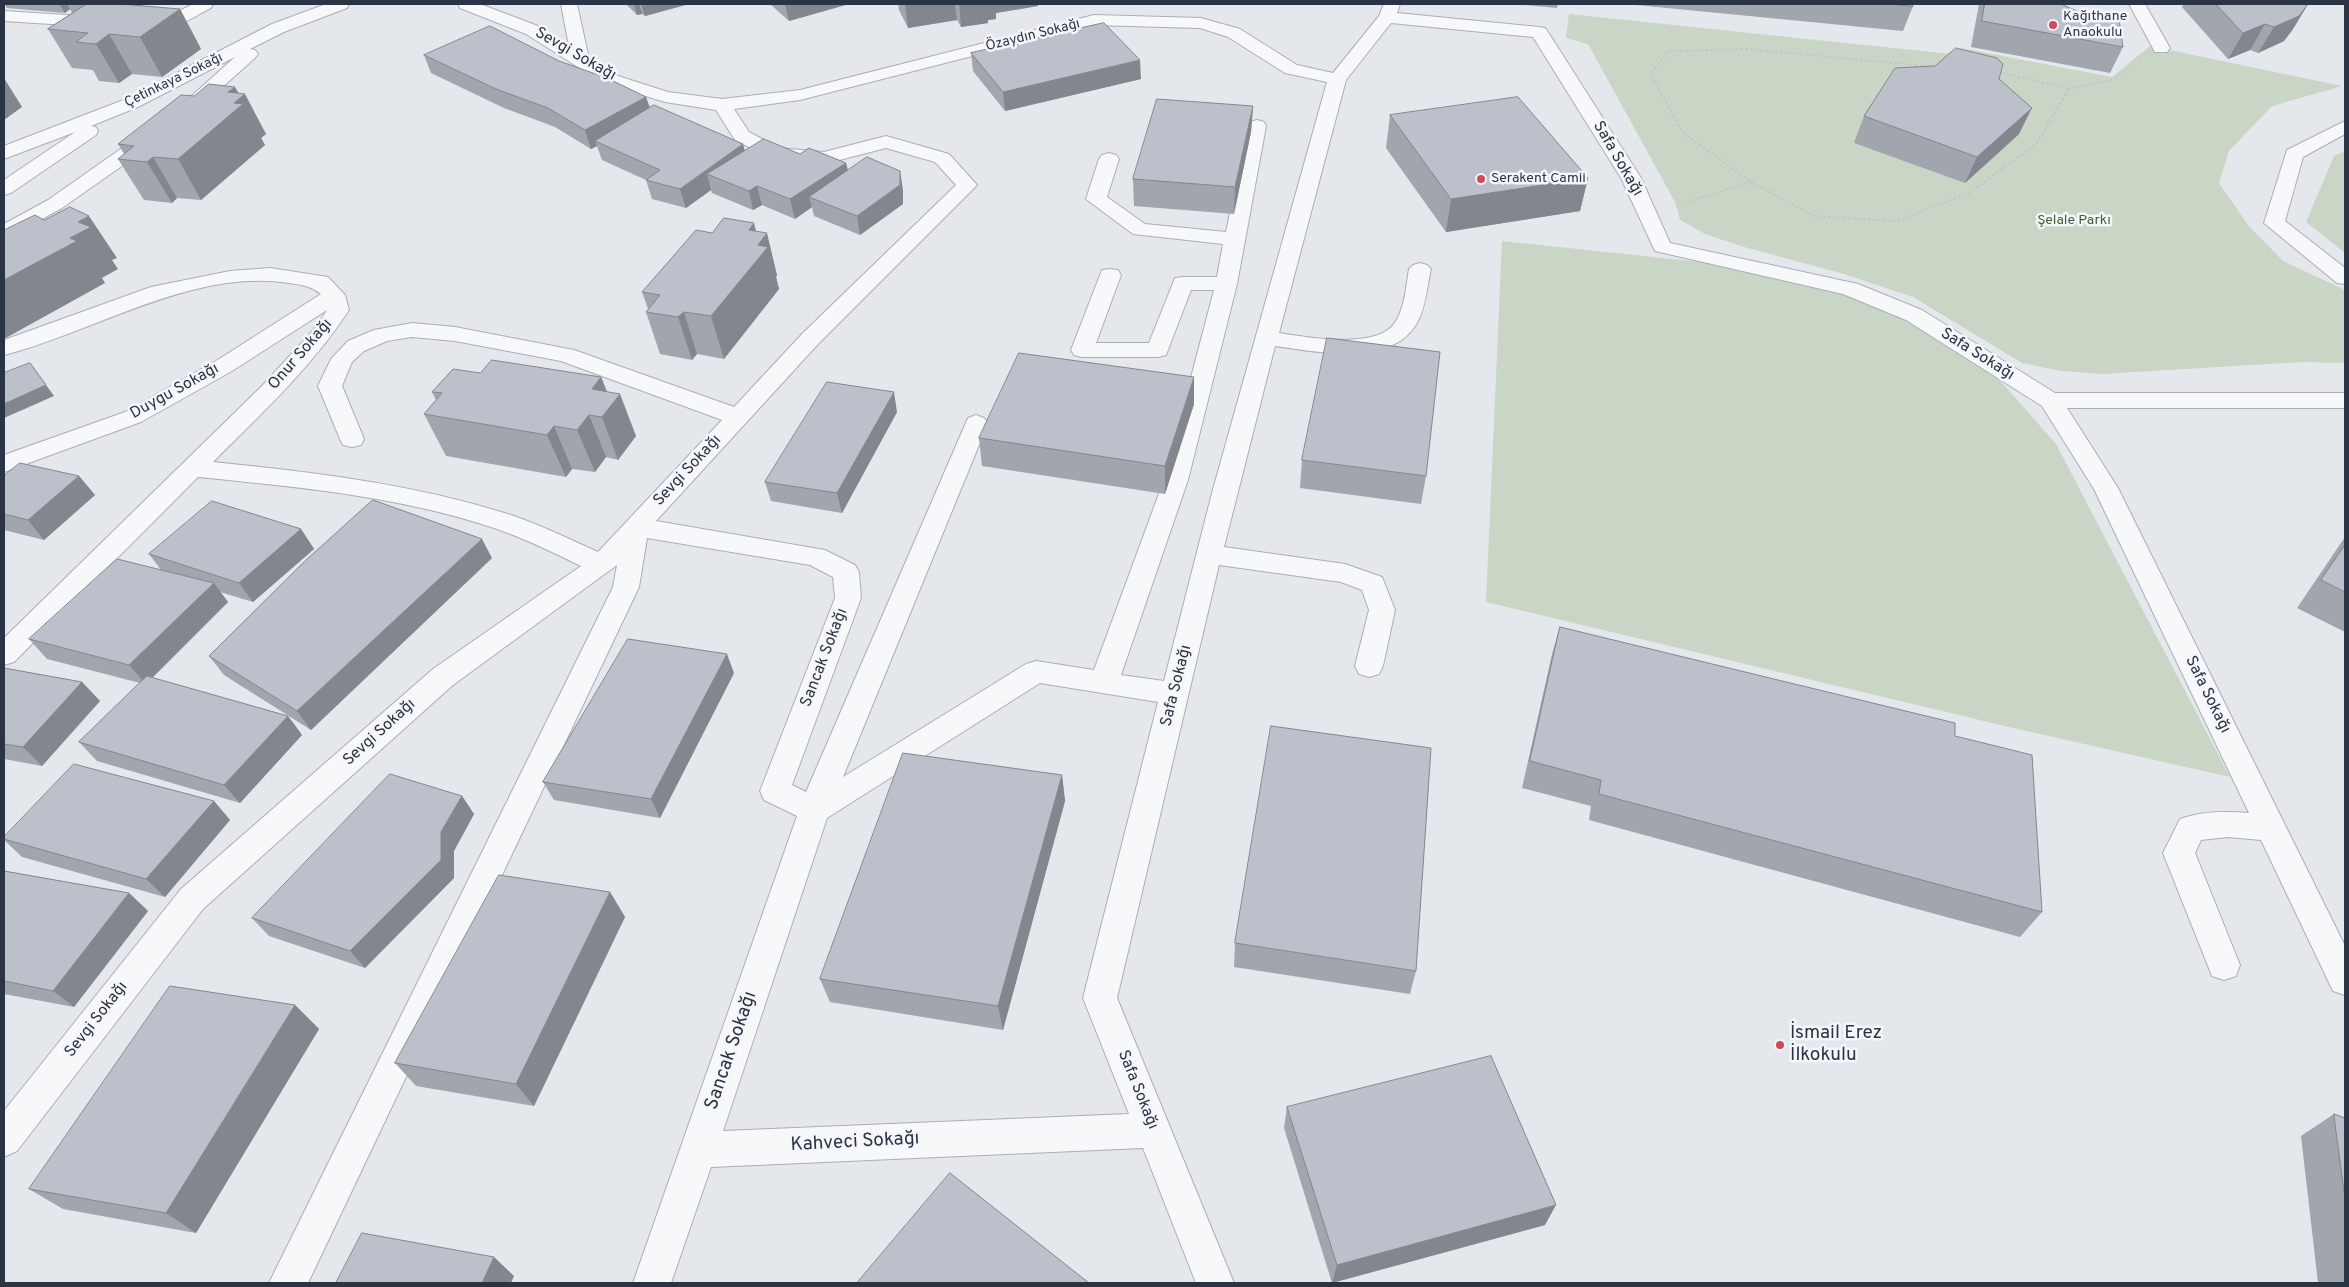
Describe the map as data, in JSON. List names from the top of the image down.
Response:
{
  "streets": {
    "street": [
      "Özaydın Sokağı",
      "Sevgi Sokağı",
      "Çetinkaya Sokağı",
      "Safa Sokağı",
      "Onur Sokağı",
      "Duygu Sokağı",
      "Sancak Sokağı",
      "Kahveci Sokağı"
    ]
  },
  "crossings": [
    ["Özaydın Sokağı", "Sevgi Sokağı"],
    ["Özaydın Sokağı", "Safa Sokağı"],
    ["Sevgi Sokağı", "Sancak Sokağı"],
    ["Safa Sokağı", "Kahveci Sokağı"],
    ["Onur Sokağı", "Duygu Sokağı"],
    ["Sancak Sokağı", "Kahveci Sokağı"]
  ],
  "parks": ["Şelale Parkı"],
  "places": ["Kağıthane Anaokulu", "Serakent Camii", "İsmail Erez İlkokulu"]
}
